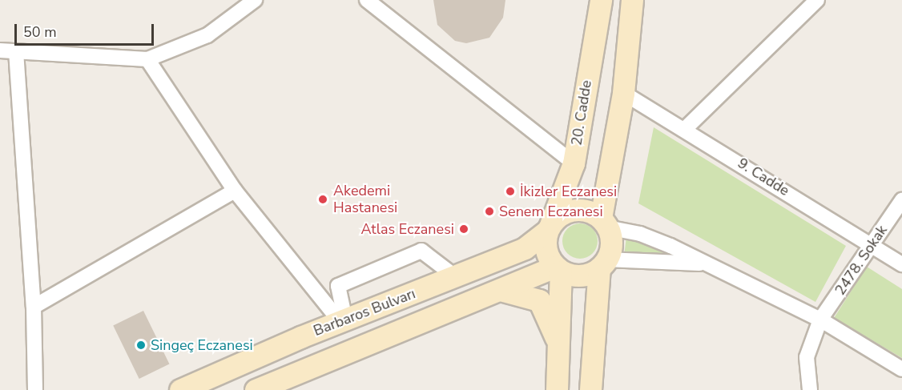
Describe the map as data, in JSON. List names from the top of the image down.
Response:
{
  "streets": {
    "street": [
      "20. Cadde",
      "9. Cadde",
      "2478. Sokak",
      "Barbaros Bulvarı"
    ]
  },
  "crossings": [
    ["20. Cadde", "Barbaros Bulvarı"],
    ["9. Cadde", "2478. Sokak"]
  ],
  "places": [
    "İkizler Eczanesi",
    "Akedemi Hastanesi",
    "Senem Eczanesi",
    "Atlas Eczanesi",
    "Singeç Eczanesi"
  ],
  "scale_bar": "50 m"
}
